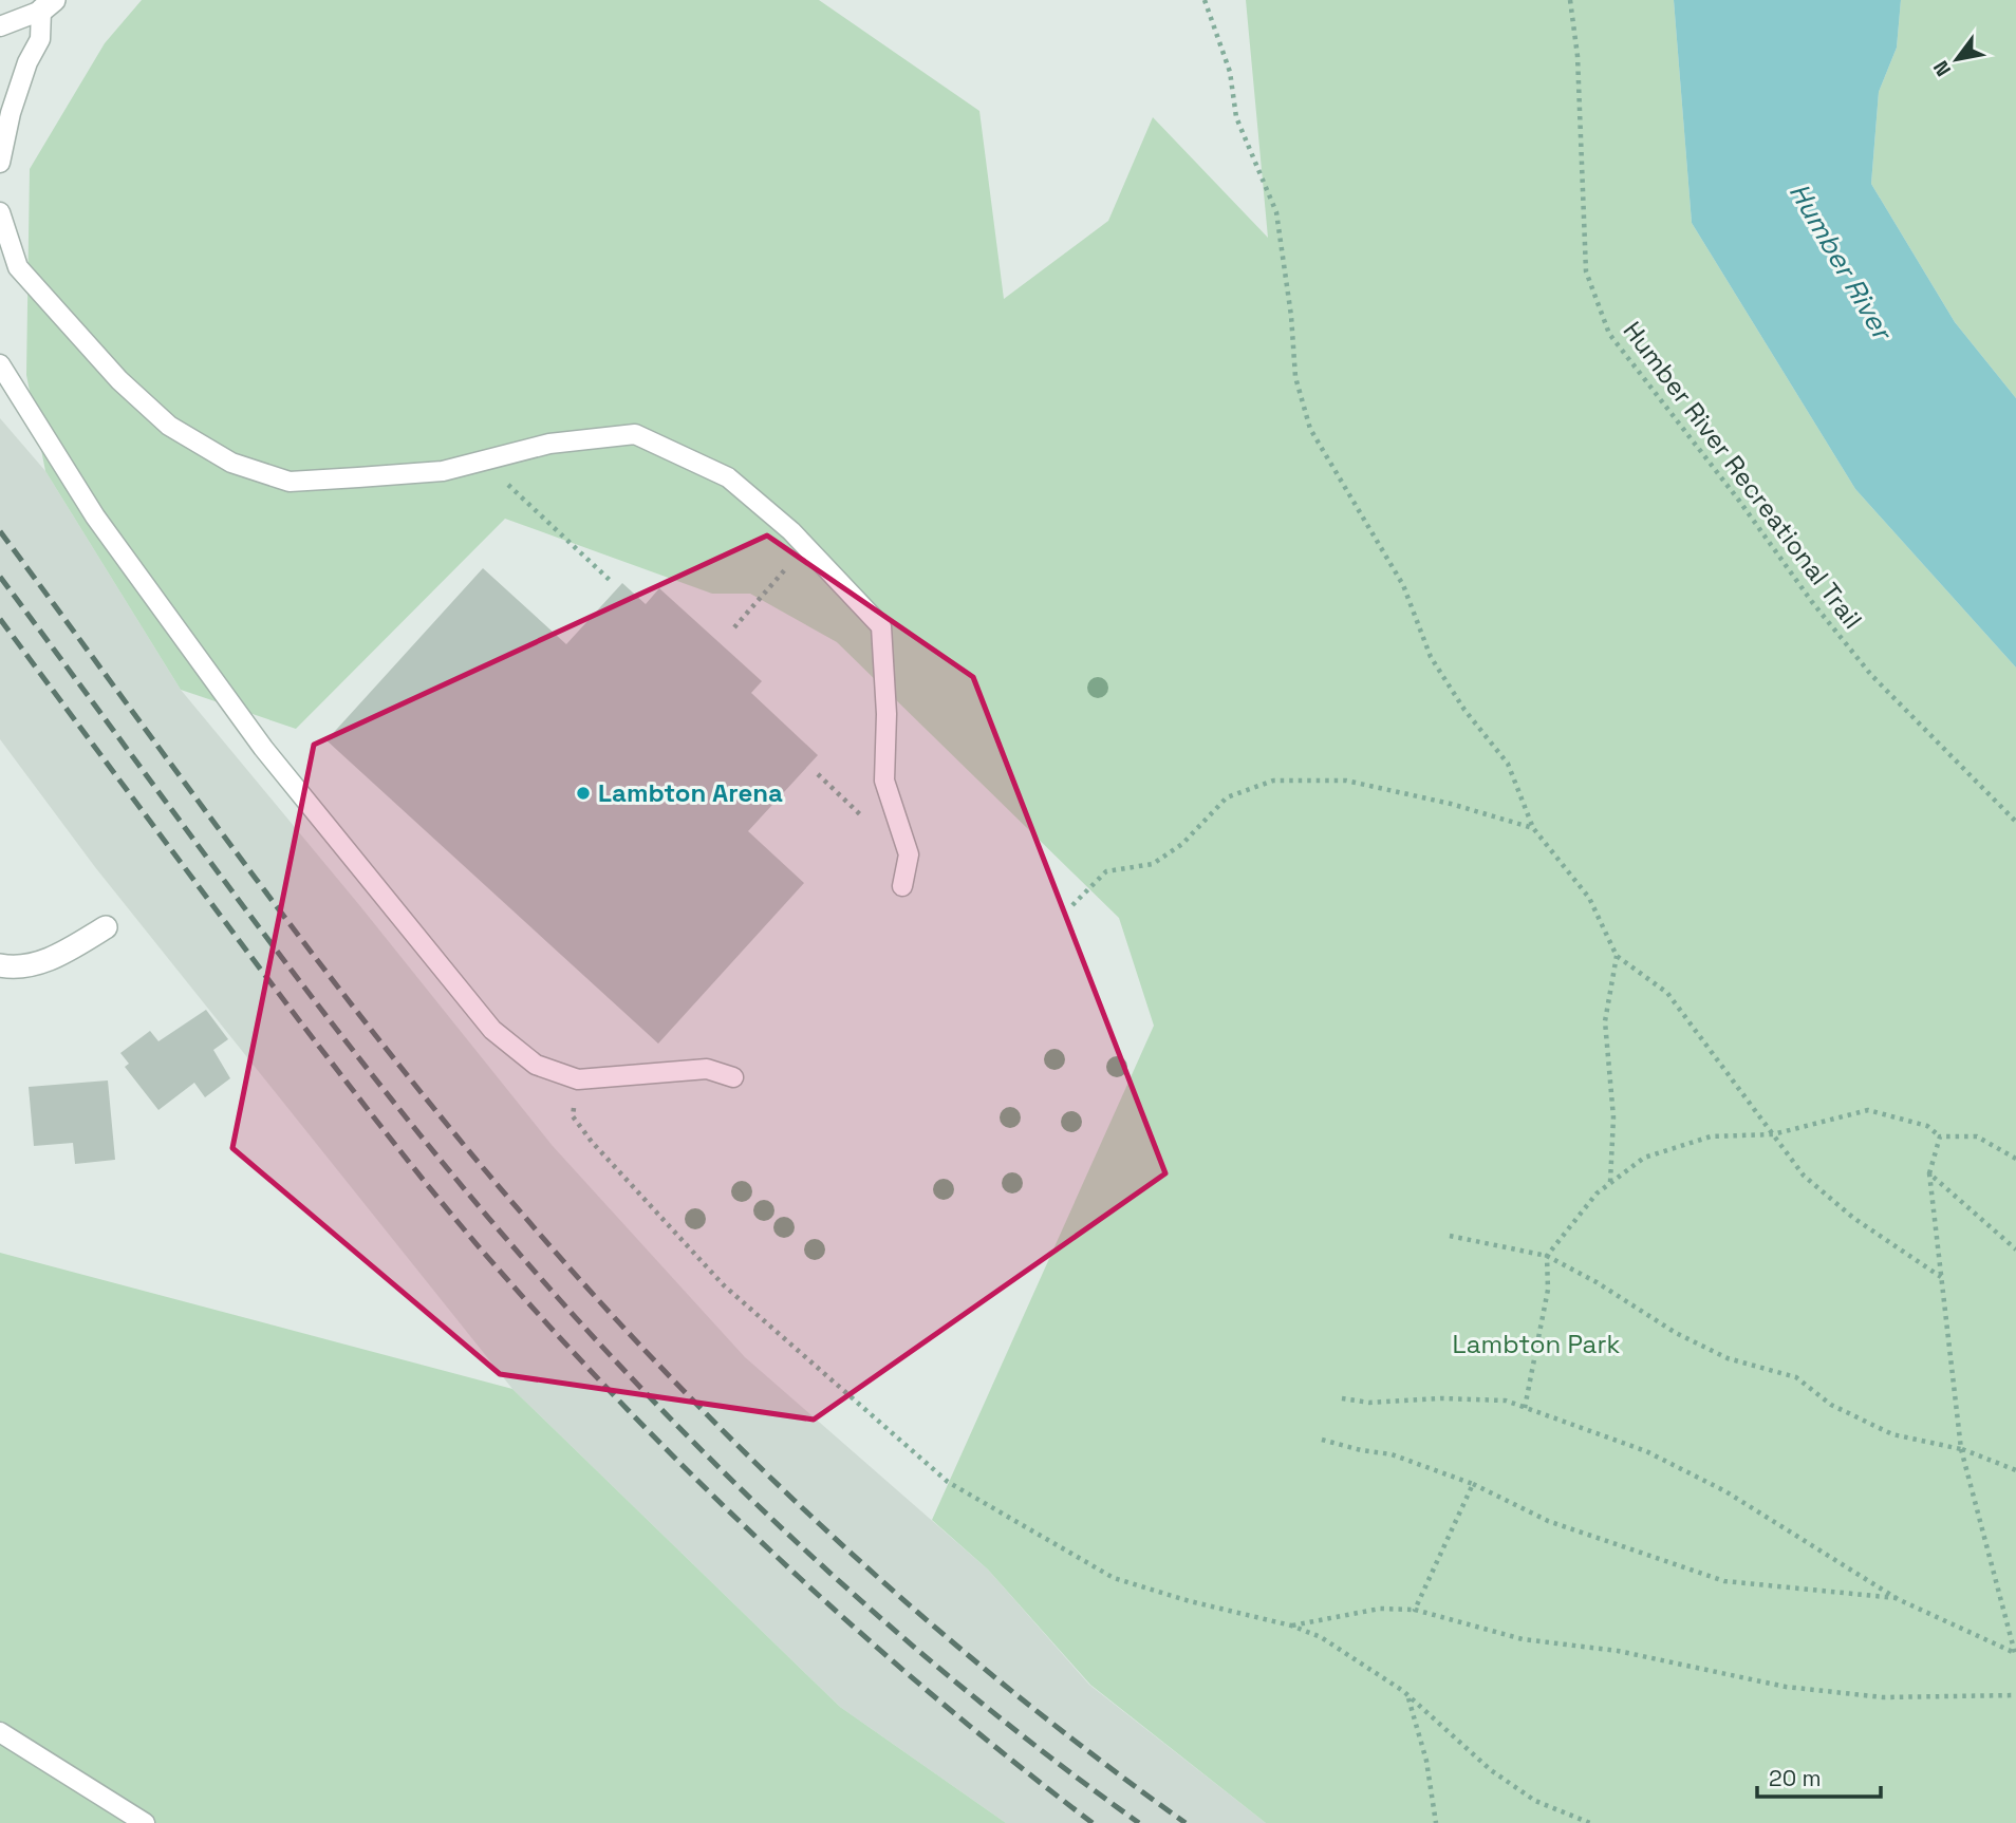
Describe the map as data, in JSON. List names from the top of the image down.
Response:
{
  "streets": {
    "path": ["Humber River Recreational Trail"]
  },
  "water": ["Humber River"],
  "parks": ["Lambton Park"],
  "places": ["Lambton Arena"],
  "scale_bar": "20 m",
  "north": "bottom left"
}
